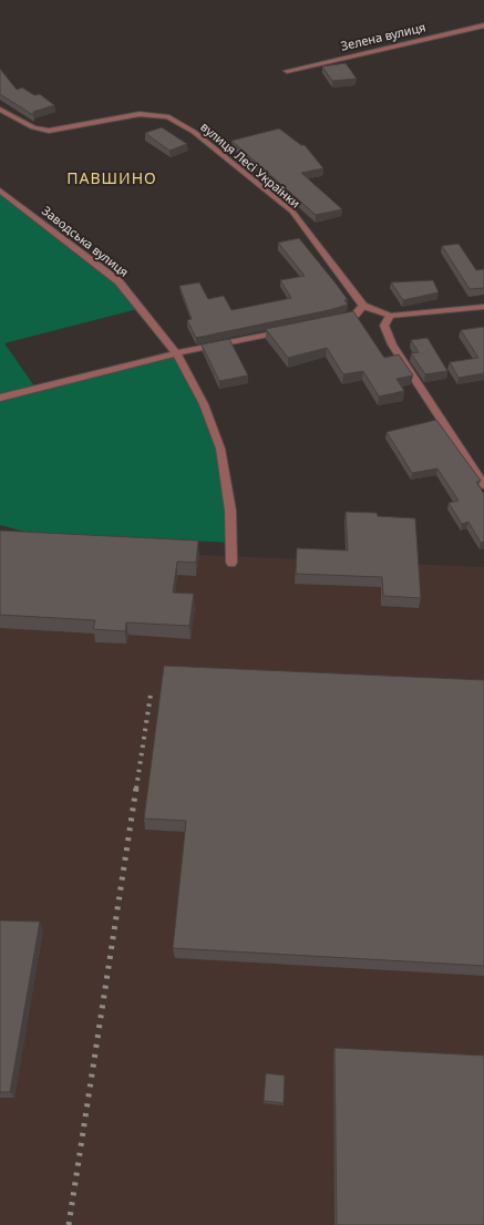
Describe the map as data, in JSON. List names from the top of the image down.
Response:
{
  "streets": {
    "street": ["Зелена вулиця", "вулиця Лесі Українки", "Заводська вулиця"]
  },
  "districts": ["ПАВШИНО"]
}
